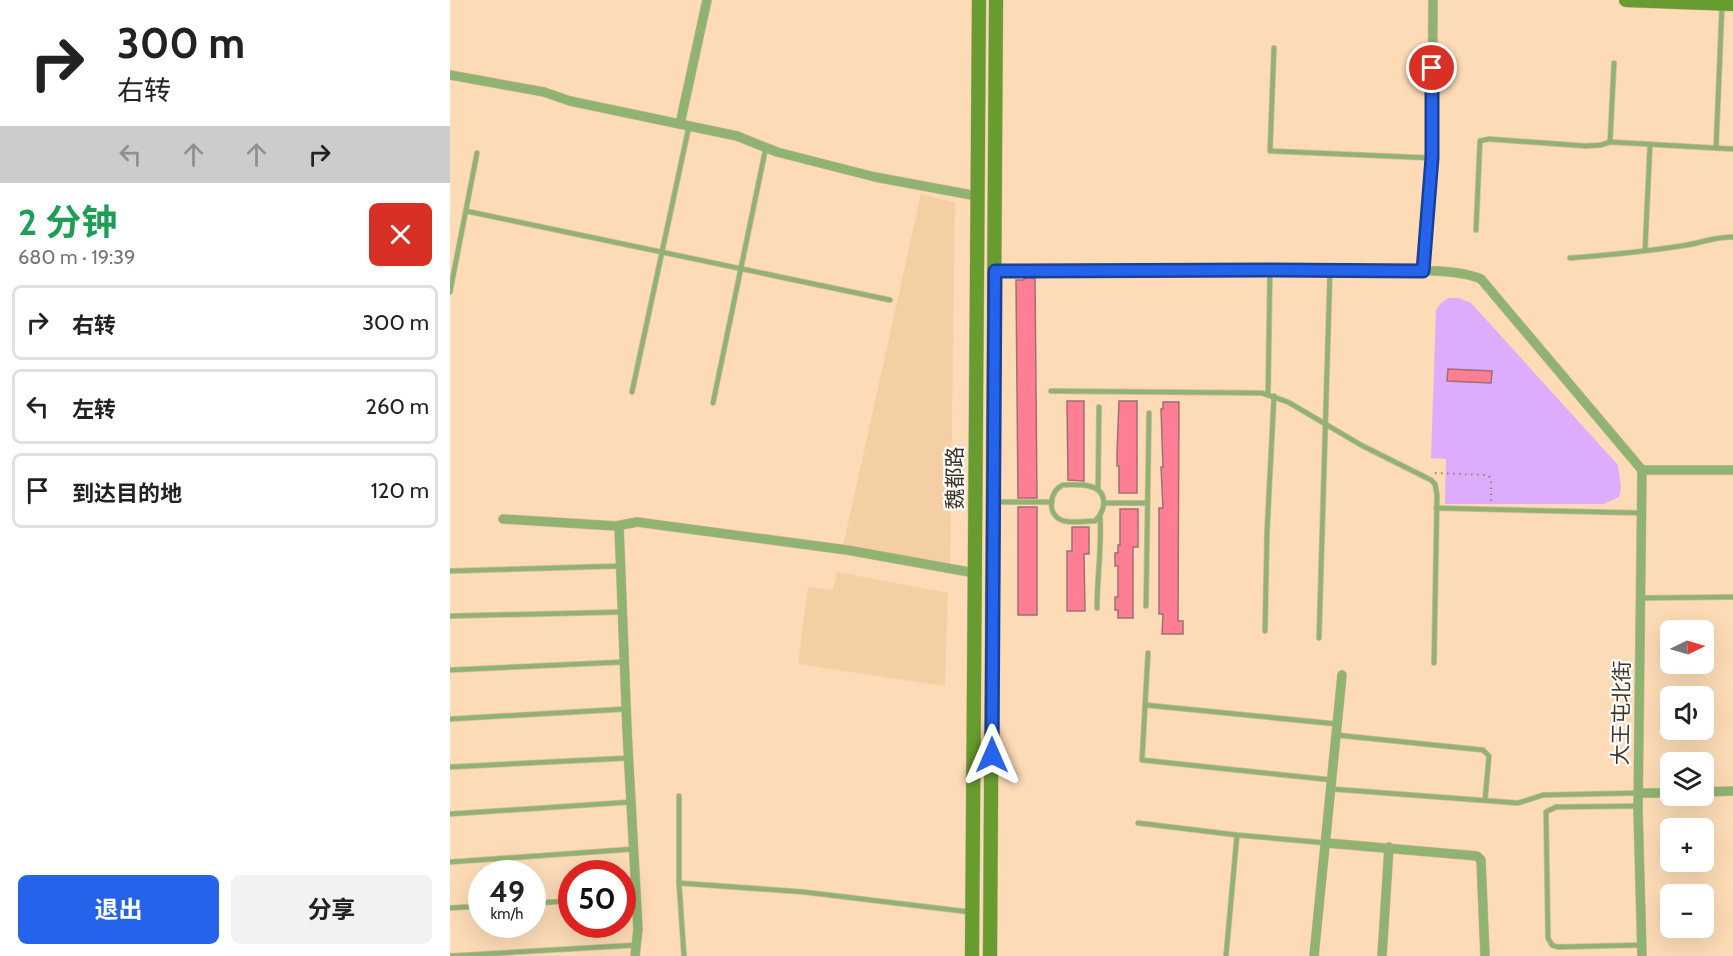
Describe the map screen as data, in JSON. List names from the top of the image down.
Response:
{
  "streets": {
    "main road": ["魏都路"],
    "street": ["大王屯北街"]
  },
  "north": "right",
  "page": {
    "turn": ["300 m", "右转"],
    "heading": ["2 分钟", "680 m · 19:39"],
    "list": [
      {
        "name": "右转",
        "value": "300 m"
      },
      {
        "name": "左转",
        "value": "260 m"
      },
      {
        "name": "到达目的地",
        "value": "120 m"
      }
    ],
    "map_buttons": ["+", "−"],
    "speed": "49 km/h",
    "limit": "50",
    "buttons": ["退出", "分享"]
  }
}
